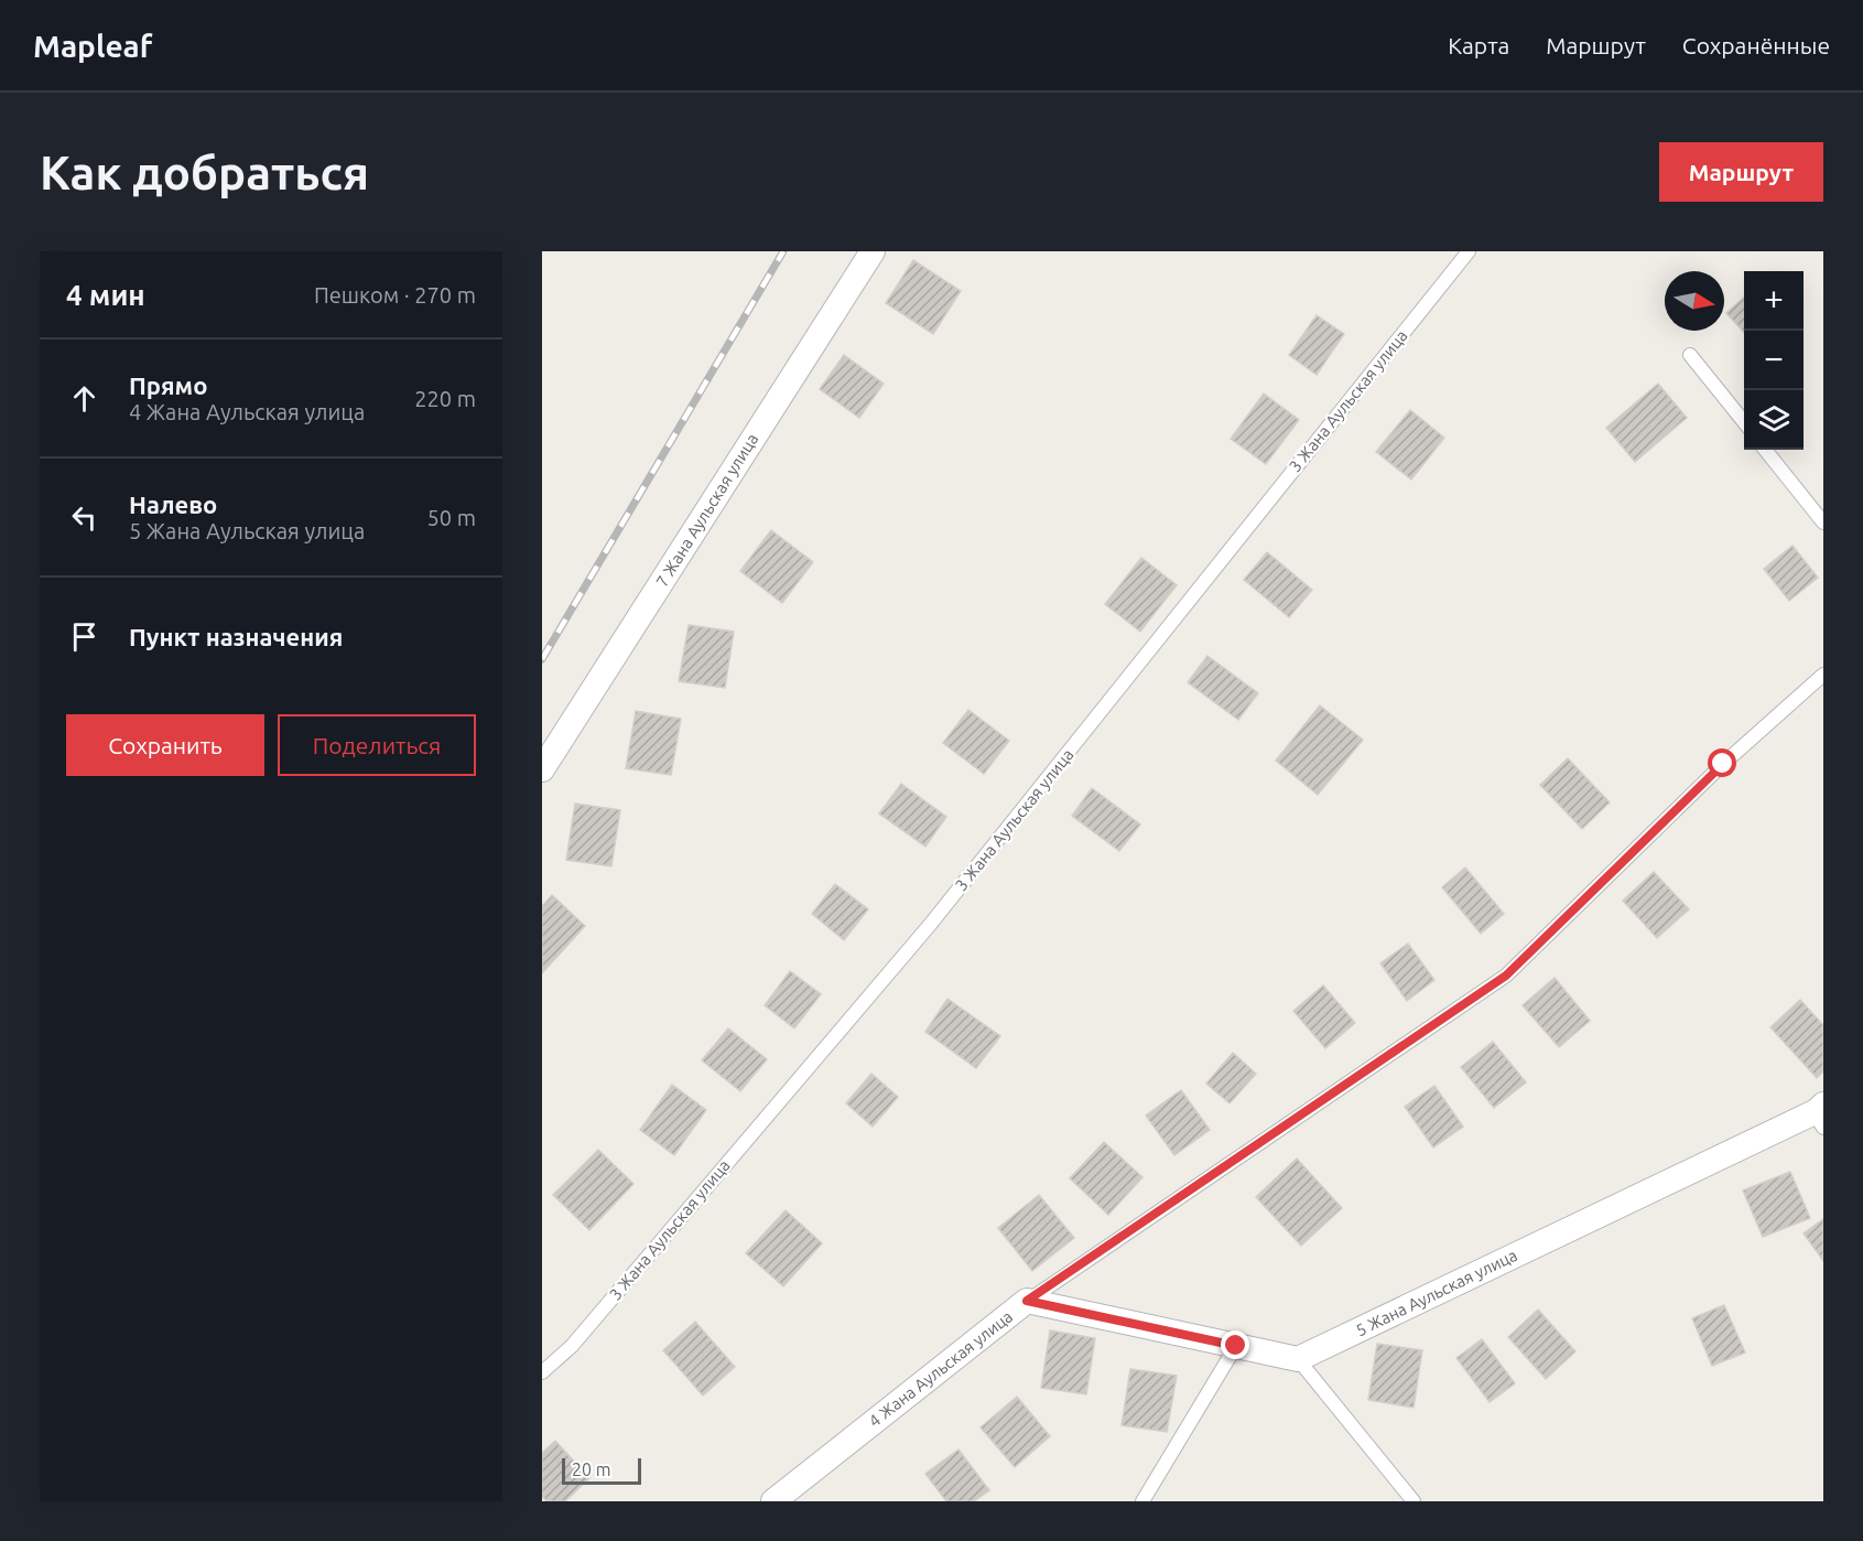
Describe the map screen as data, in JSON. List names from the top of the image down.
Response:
{
  "streets": {
    "street": ["7 Жана Аульская улица", "5 Жана Аульская улица", "4 Жана Аульская улица"],
    "lane": ["3 Жана Аульская улица"]
  },
  "scale_bar": "20 m",
  "north": "right",
  "page": {
    "header": "Mapleaf",
    "nav": ["Карта", "Маршрут", "Сохранённые"],
    "buttons": [
      "Маршрут",
      ["Сохранить", "Поделиться"]
    ],
    "title": "Как добраться",
    "heading": ["4 мин", "Пешком · 270 m"],
    "map_buttons": ["+", "−"],
    "list": [
      ["Прямо", "4 Жана Аульская улица", "220 m"],
      ["Налево", "5 Жана Аульская улица", "50 m"],
      "Пункт назначения"
    ],
    "scale": "20 m"
  }
}
